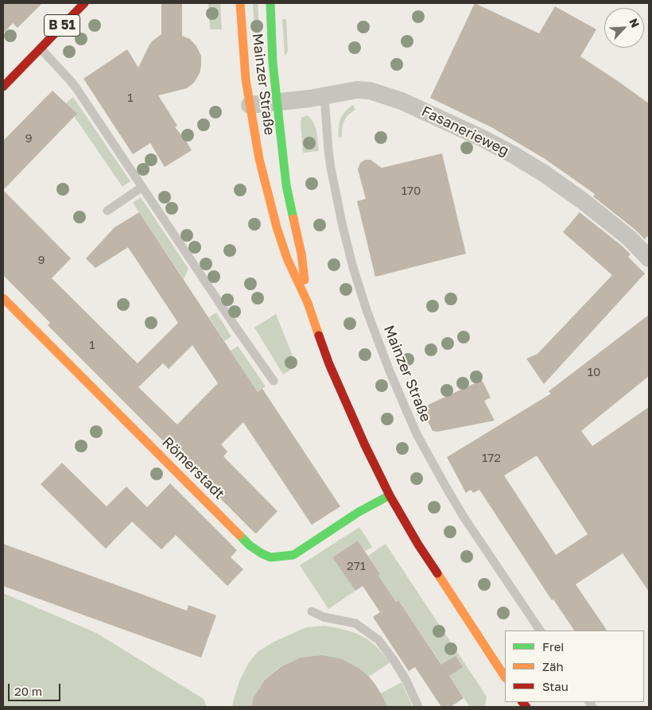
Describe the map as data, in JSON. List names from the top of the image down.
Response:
{
  "streets": {
    "main road": ["B 51", "Mainzer Straße", "Römerstadt"],
    "street": ["Fasanerieweg"]
  },
  "crossings": [
    ["Mainzer Straße", "Fasanerieweg"],
    ["Mainzer Straße", "Römerstadt"]
  ],
  "house_numbers": [
    "1",
    "9",
    "170",
    "9",
    "1",
    "10",
    "172",
    "271"
  ],
  "legend": ["Frei", "Zäh", "Stau"],
  "scale_bar": "20 m",
  "north": "top right"
}
